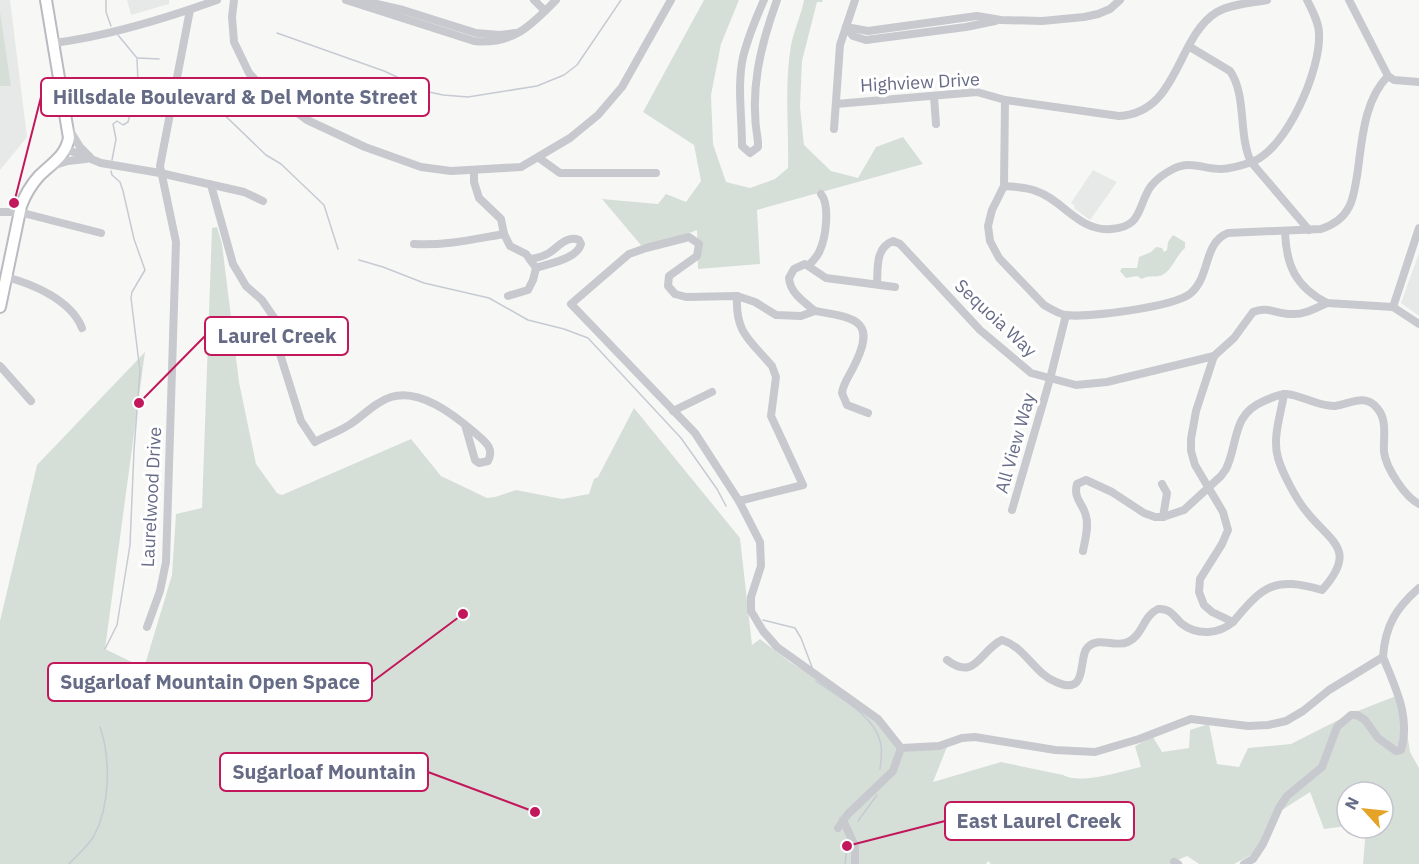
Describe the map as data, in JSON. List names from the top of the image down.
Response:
{
  "streets": {
    "street": [
      "Highview Drive",
      "Sequoia Way",
      "All View Way",
      "Laurelwood Drive"
    ]
  },
  "crossings": [
    ["Sequoia Way", "All View Way"]
  ],
  "places": [
    "Hillsdale Boulevard & Del Monte Street",
    "Laurel Creek",
    "Sugarloaf Mountain Open Space",
    "Sugarloaf Mountain",
    "East Laurel Creek"
  ],
  "north": "top left"
}
